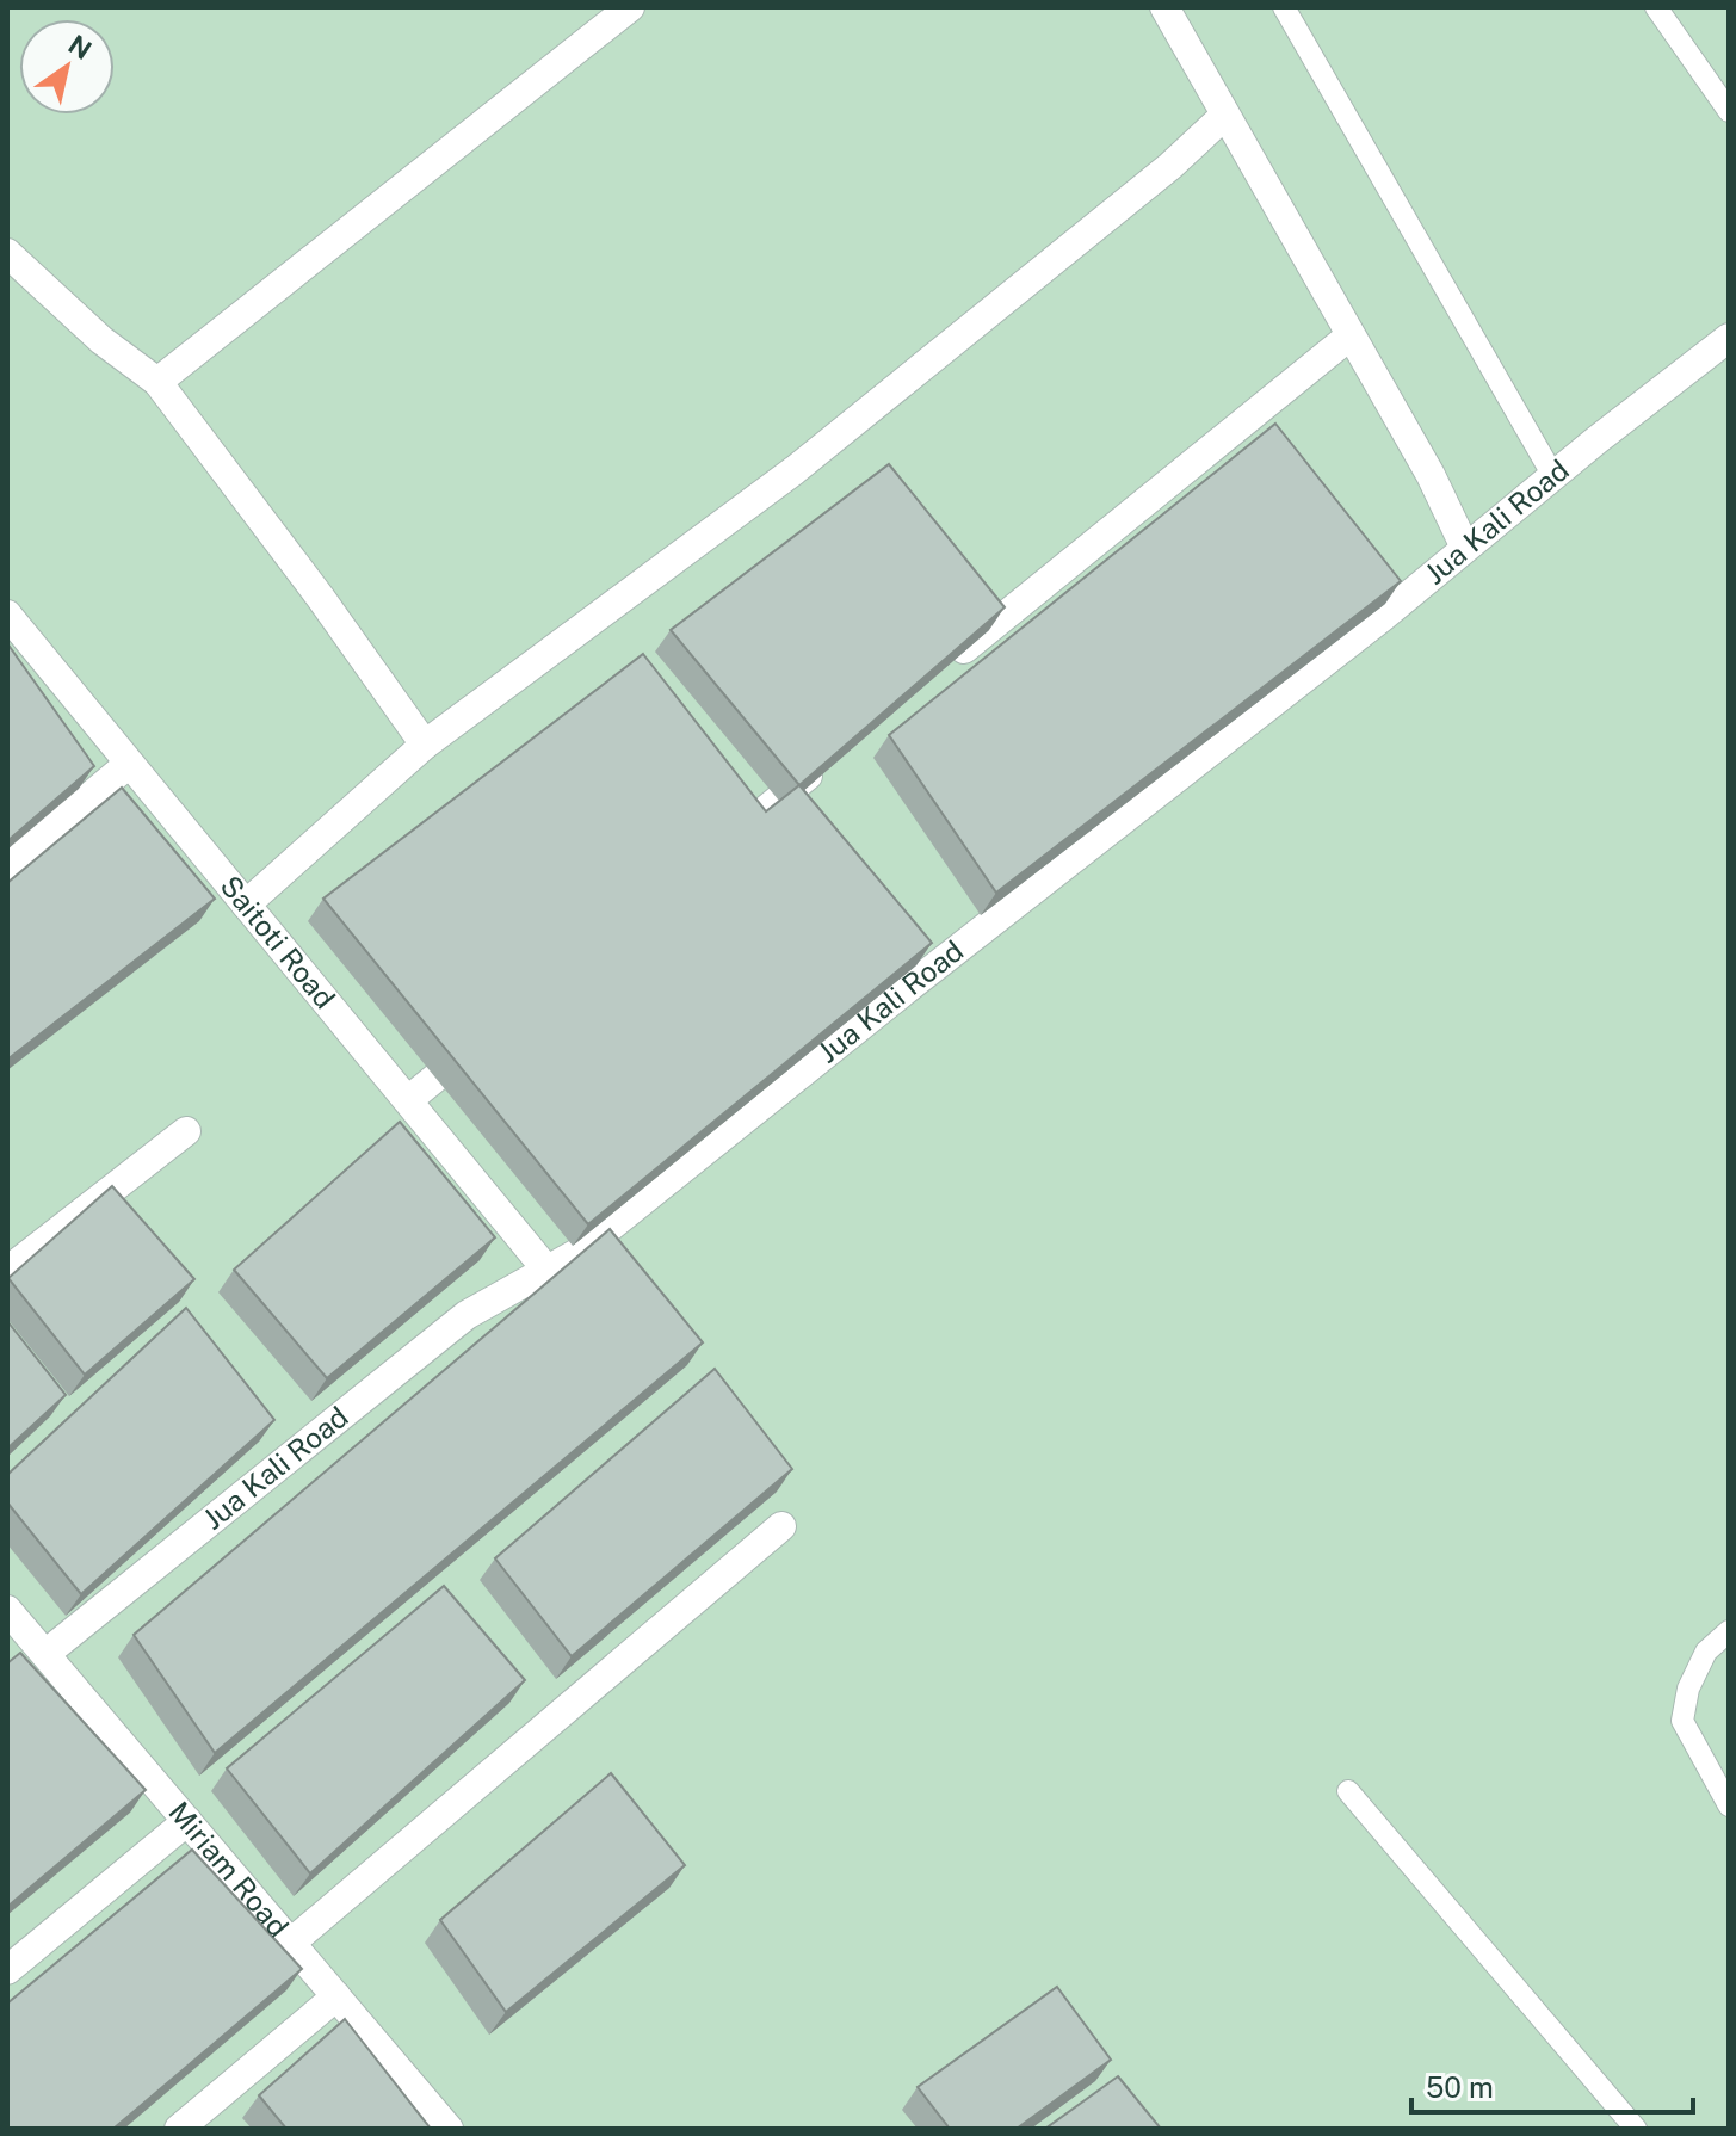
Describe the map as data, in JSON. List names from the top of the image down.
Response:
{
  "streets": {
    "street": ["Jua Kali Road", "Saitoti Road", "Miriam Road"]
  },
  "crossings": [
    ["Jua Kali Road", "Saitoti Road"],
    ["Jua Kali Road", "Miriam Road"]
  ],
  "scale_bar": "50 m",
  "north": "top right"
}
